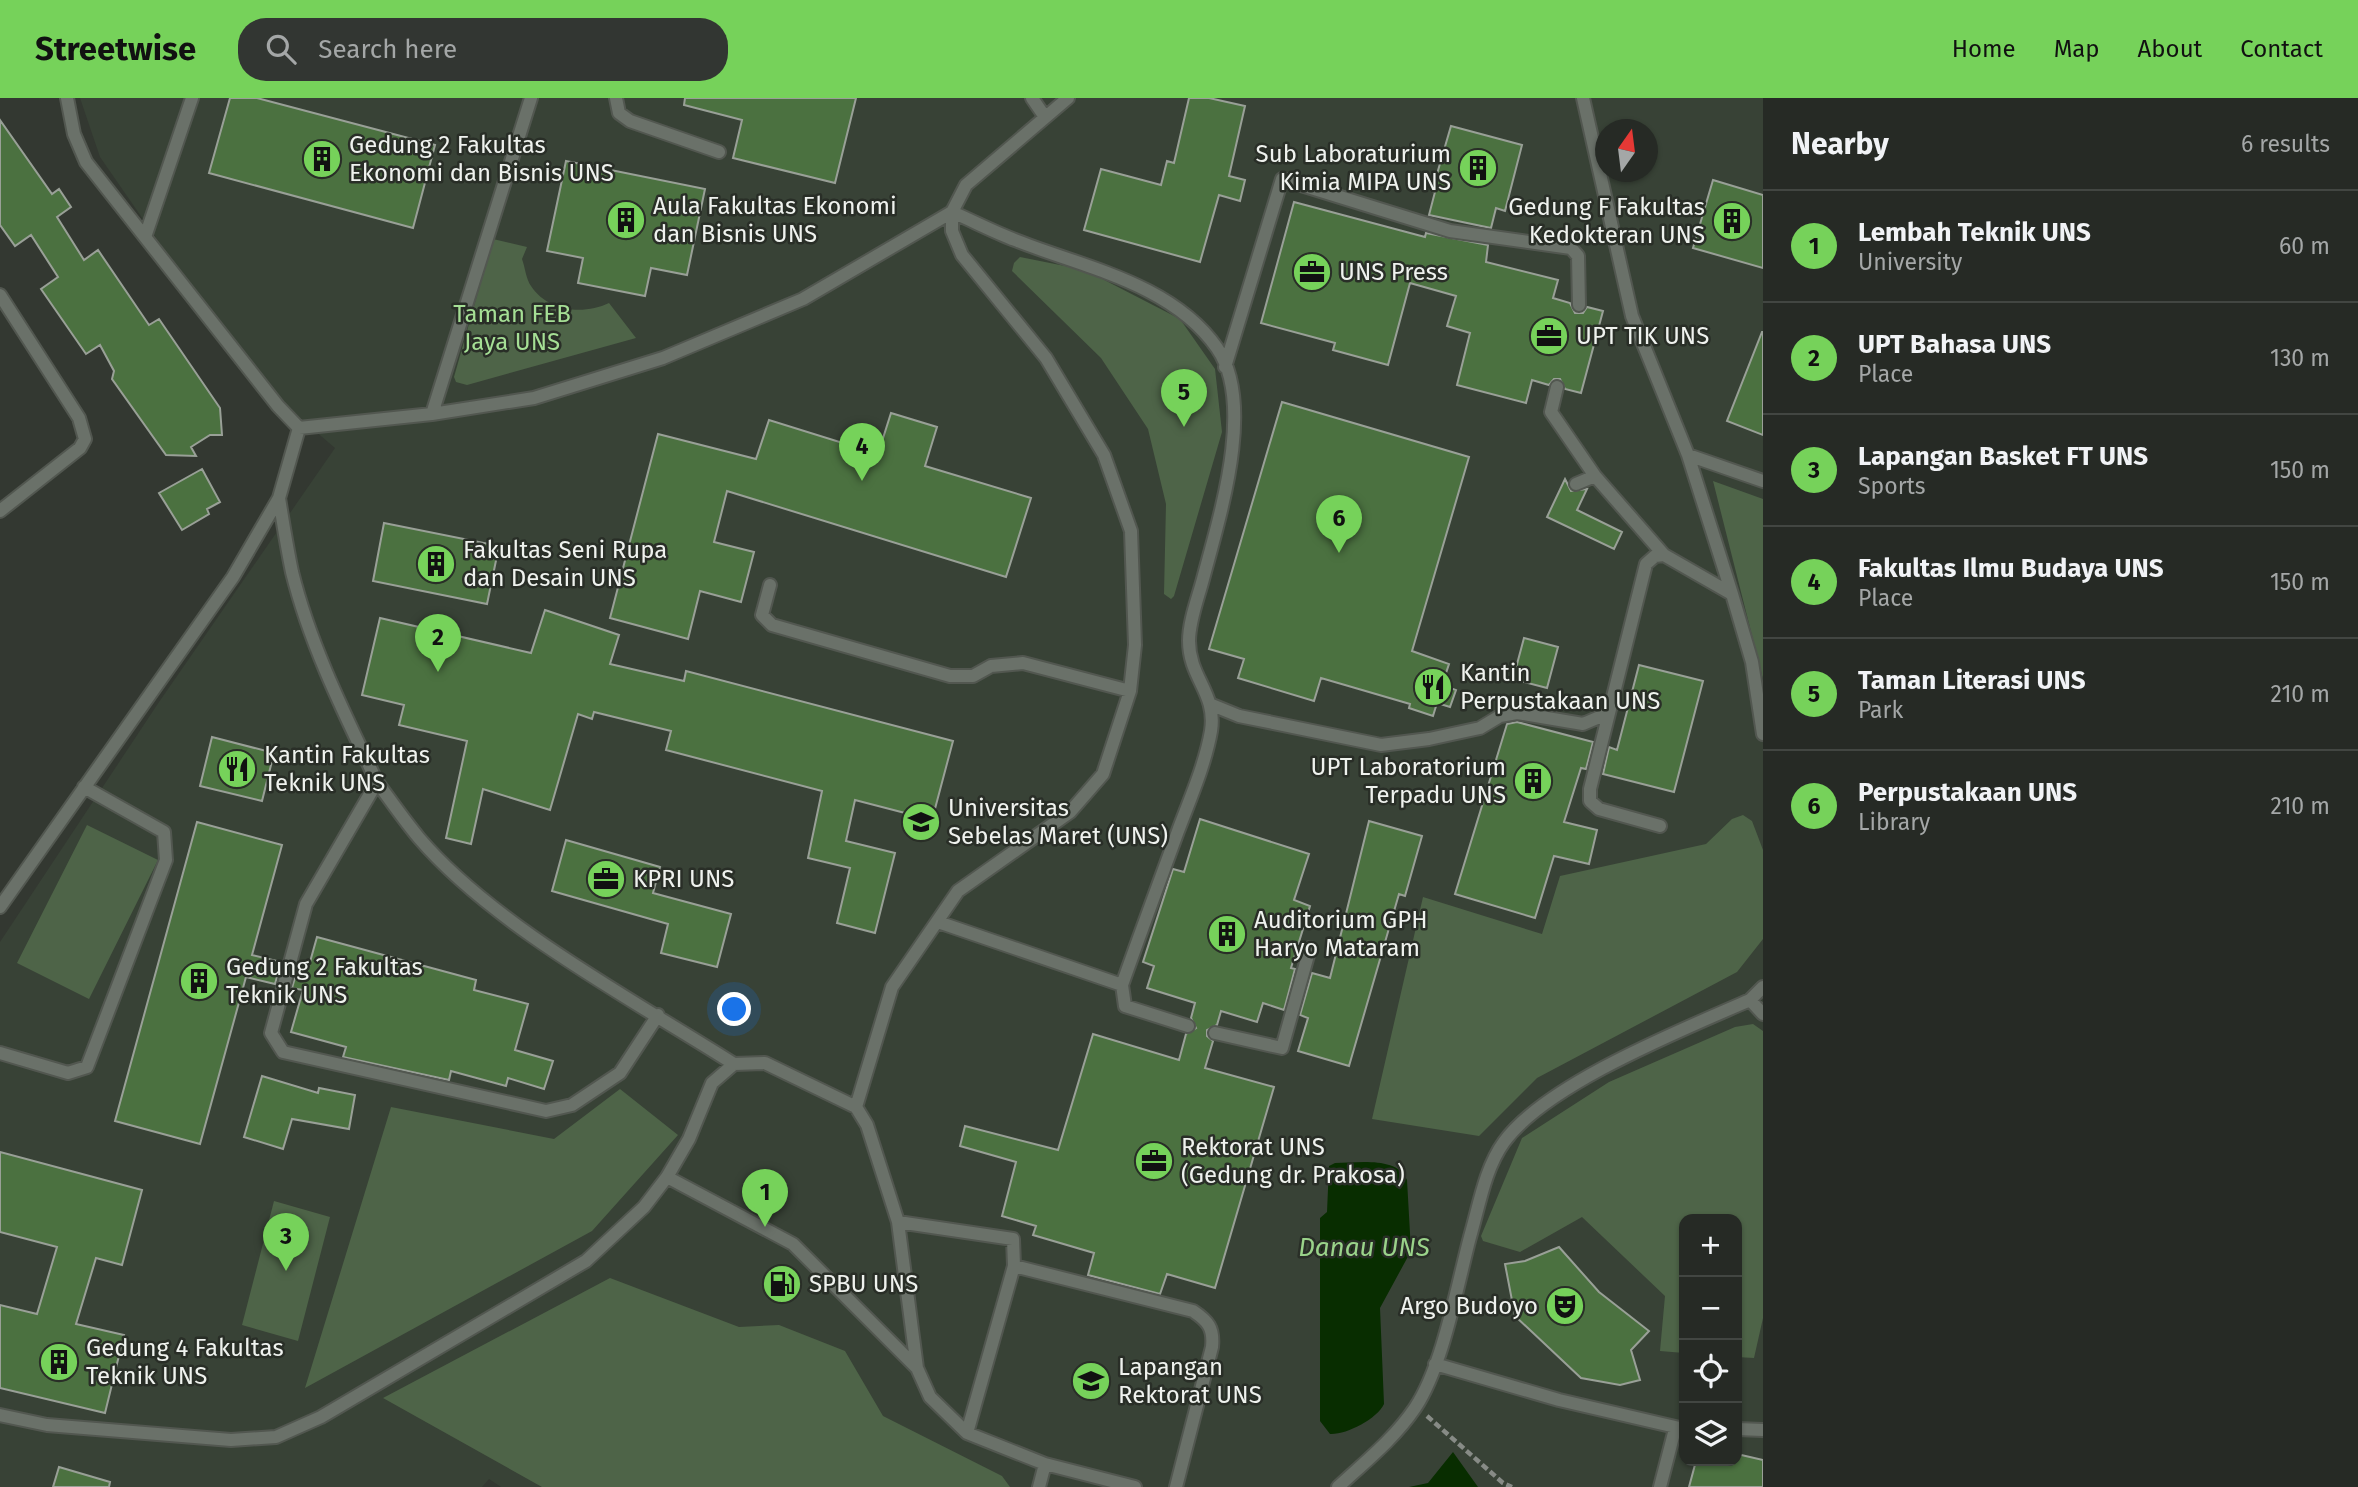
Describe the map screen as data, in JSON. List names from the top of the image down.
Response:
{
  "water": ["Danau UNS"],
  "parks": ["Taman FEB Jaya UNS"],
  "places": {
    "building": [
      "Gedung 2 Fakultas Ekonomi dan Bisnis UNS",
      "Sub Laboraturium Kimia MIPA UNS",
      "Aula Fakultas Ekonomi dan Bisnis UNS",
      "Gedung F Fakultas Kedokteran UNS",
      "Fakultas Seni Rupa dan Desain UNS",
      "UPT Laboratorium Terpadu UNS",
      "Auditorium GPH Haryo Mataram",
      "Gedung 2 Fakultas Teknik UNS",
      "Gedung 4 Fakultas Teknik UNS"
    ],
    "office": [
      "UNS Press",
      "UPT TIK UNS",
      "KPRI UNS",
      "Rektorat UNS (Gedung dr. Prakosa)"
    ],
    "restaurant": ["Kantin Perpustakaan UNS", "Kantin Fakultas Teknik UNS"],
    "school or university": ["Universitas Sebelas Maret (UNS)", "Lapangan Rektorat UNS"],
    "fuel station": ["SPBU UNS"],
    "theatre": ["Argo Budoyo"]
  },
  "north": "top",
  "page": {
    "header": "Streetwise",
    "search": "Search here",
    "nav": [
      "Home",
      "Map",
      "About",
      "Contact"
    ],
    "heading": ["Nearby", "6 results"],
    "list": [
      {
        "mark": "1",
        "name": "Lembah Teknik UNS",
        "note": "University",
        "value": "60 m"
      },
      {
        "mark": "2",
        "name": "UPT Bahasa UNS",
        "note": "Place",
        "value": "130 m"
      },
      {
        "mark": "3",
        "name": "Lapangan Basket FT UNS",
        "note": "Sports",
        "value": "150 m"
      },
      {
        "mark": "4",
        "name": "Fakultas Ilmu Budaya UNS",
        "note": "Place",
        "value": "150 m"
      },
      {
        "mark": "5",
        "name": "Taman Literasi UNS",
        "note": "Park",
        "value": "210 m"
      },
      {
        "mark": "6",
        "name": "Perpustakaan UNS",
        "note": "Library",
        "value": "210 m"
      }
    ],
    "pins": [
      "5",
      "4",
      "6",
      "2",
      "1",
      "3"
    ],
    "map_buttons": ["+", "−"]
  }
}
